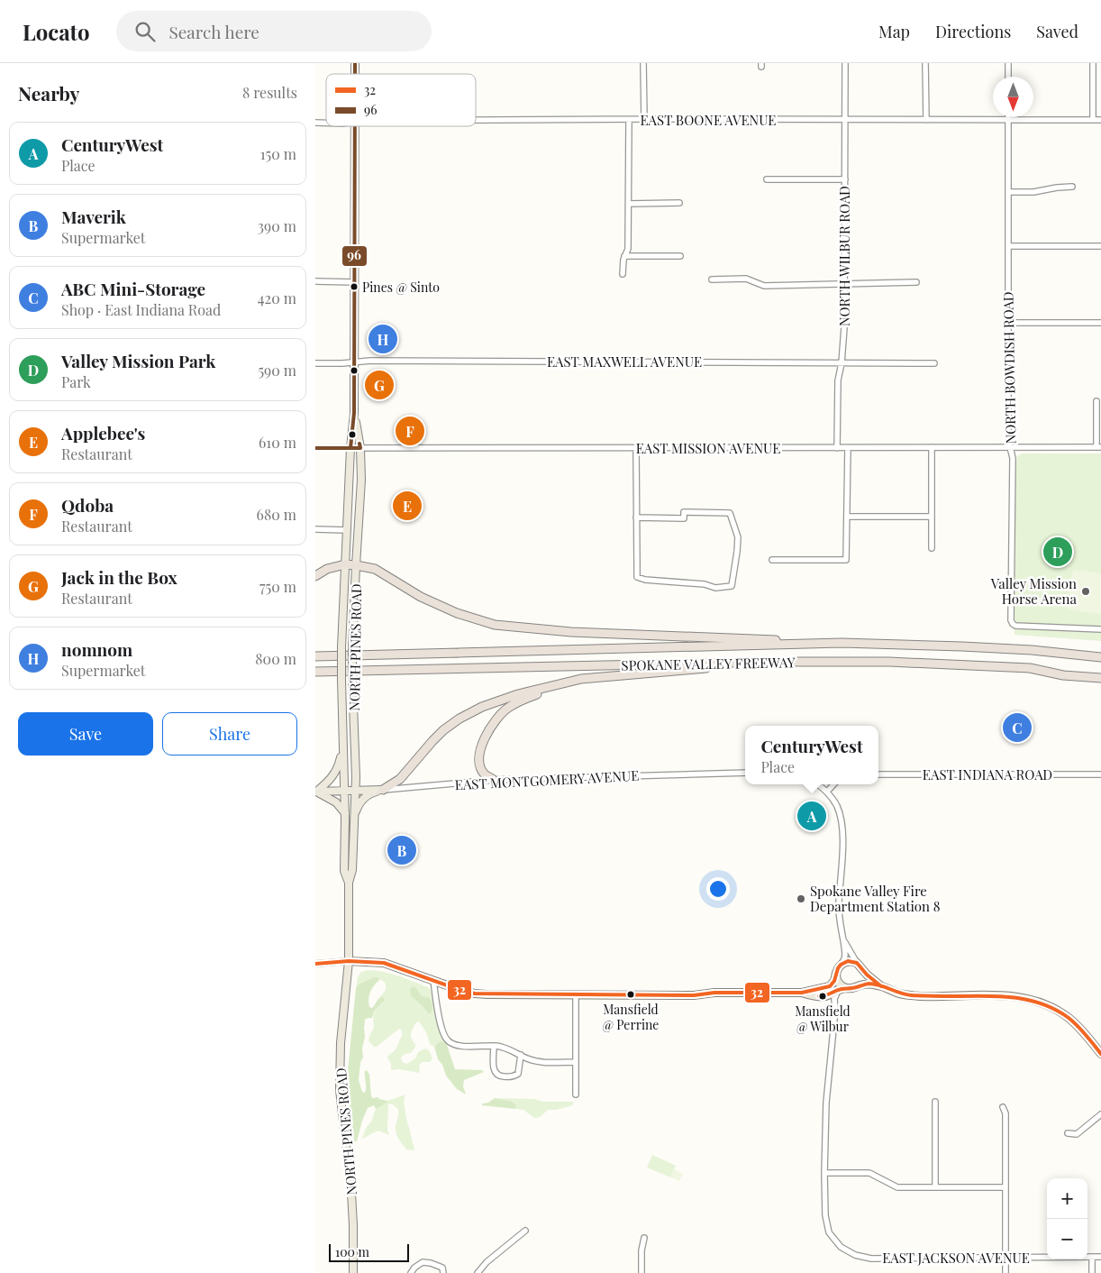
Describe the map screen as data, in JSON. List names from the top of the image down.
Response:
{
  "streets": {
    "highway": ["SPOKANE VALLEY FREEWAY"],
    "main road": ["NORTH PINES ROAD", "EAST MONTGOMERY AVENUE"],
    "street": [
      "EAST BOONE AVENUE",
      "NORTH WILBUR ROAD",
      "EAST MAXWELL AVENUE",
      "NORTH BOWDISH ROAD",
      "EAST MISSION AVENUE",
      "EAST INDIANA ROAD",
      "EAST JACKSON AVENUE"
    ]
  },
  "crossings": [
    ["EAST BOONE AVENUE", "NORTH WILBUR ROAD"],
    ["EAST BOONE AVENUE", "NORTH BOWDISH ROAD"],
    ["NORTH WILBUR ROAD", "EAST MAXWELL AVENUE"],
    ["NORTH WILBUR ROAD", "EAST MISSION AVENUE"],
    ["EAST MAXWELL AVENUE", "NORTH PINES ROAD"],
    ["NORTH BOWDISH ROAD", "EAST MISSION AVENUE"],
    ["EAST MISSION AVENUE", "NORTH PINES ROAD"],
    ["NORTH PINES ROAD", "EAST MONTGOMERY AVENUE"]
  ],
  "places": [
    "Pines @ Sinto",
    "Valley Mission Horse Arena",
    "Spokane Valley Fire Department Station 8",
    "Mansfield @ Perrine",
    "Mansfield @ Wilbur"
  ],
  "lines": ["transit line 96", "transit line 32"],
  "legend": ["32", "96"],
  "scale_bar": "100 m",
  "north": "bottom",
  "page": {
    "header": "Locato",
    "search": "Search here",
    "nav": ["Map", "Directions", "Saved"],
    "heading": ["Nearby", "8 results"],
    "list": [
      {
        "mark": "A",
        "name": "CenturyWest",
        "note": "Place",
        "value": "150 m"
      },
      {
        "mark": "B",
        "name": "Maverik",
        "note": "Supermarket",
        "value": "390 m"
      },
      {
        "mark": "C",
        "name": "ABC Mini-Storage",
        "note": "Shop · East Indiana Road",
        "value": "420 m"
      },
      {
        "mark": "D",
        "name": "Valley Mission Park",
        "note": "Park",
        "value": "590 m"
      },
      {
        "mark": "E",
        "name": "Applebee's",
        "note": "Restaurant",
        "value": "610 m"
      },
      {
        "mark": "F",
        "name": "Qdoba",
        "note": "Restaurant",
        "value": "680 m"
      },
      {
        "mark": "G",
        "name": "Jack in the Box",
        "note": "Restaurant",
        "value": "750 m"
      },
      {
        "mark": "H",
        "name": "nomnom",
        "note": "Supermarket",
        "value": "800 m"
      }
    ],
    "pins": [
      "H",
      "G",
      "F",
      "E",
      "D",
      "C",
      "A",
      "B"
    ],
    "buttons": ["Save", "Share"],
    "popup": ["CenturyWest", "Place"],
    "map_buttons": ["+", "−"],
    "scale": "100 m"
  }
}
